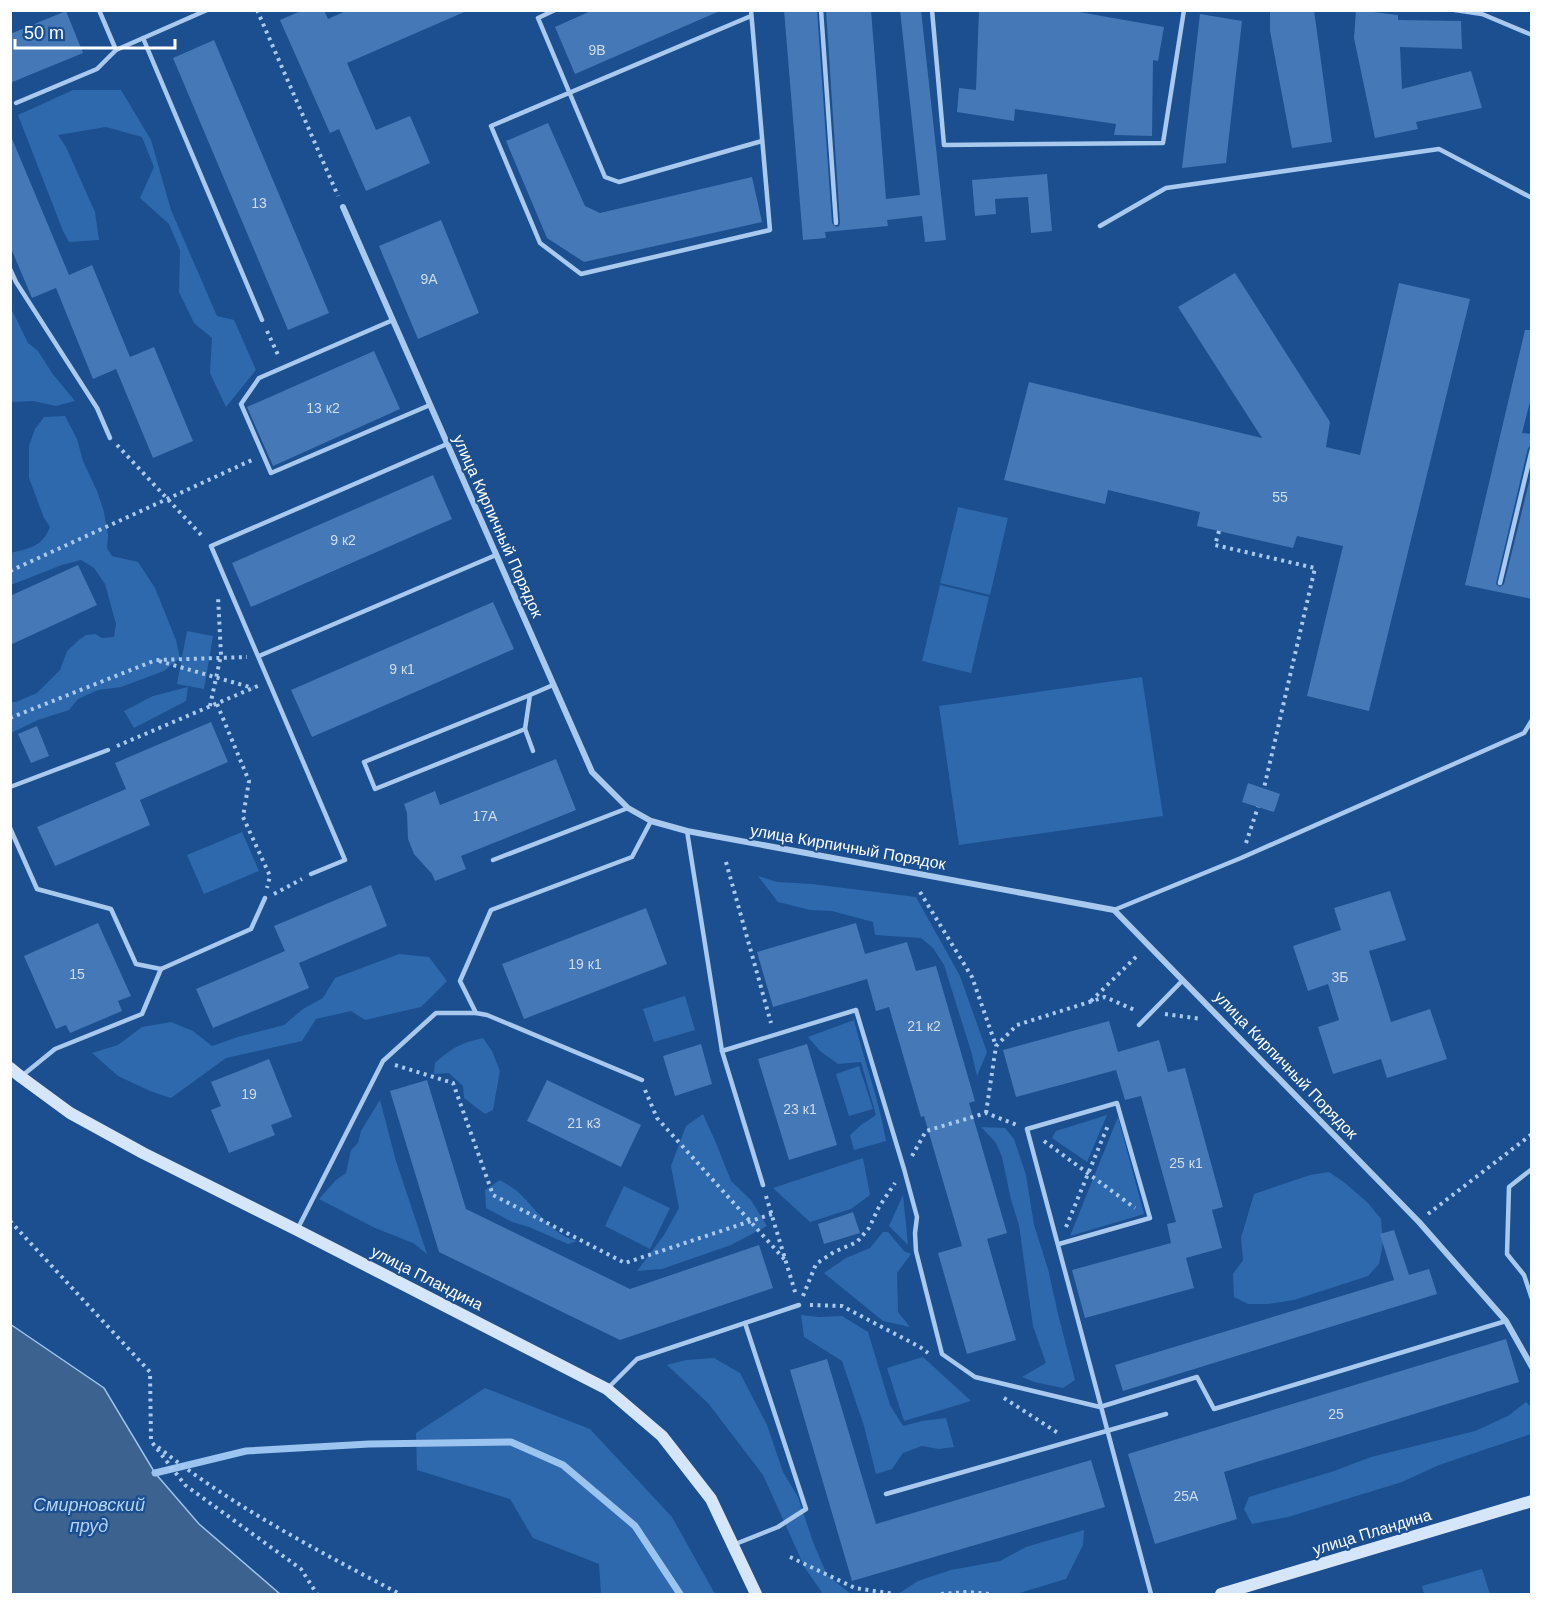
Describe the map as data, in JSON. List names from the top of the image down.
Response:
{
  "streets": {
    "street": ["улица Кирпичный Порядок", "улица Пландина"]
  },
  "water": ["Смирновский пруд"],
  "house_numbers": [
    "9В",
    "13",
    "9А",
    "13 к2",
    "55",
    "9 к2",
    "9 к1",
    "17А",
    "19 к1",
    "15",
    "3Б",
    "21 к2",
    "19",
    "23 к1",
    "21 к3",
    "25 к1",
    "25",
    "25А"
  ],
  "scale_bar": "50 m"
}
